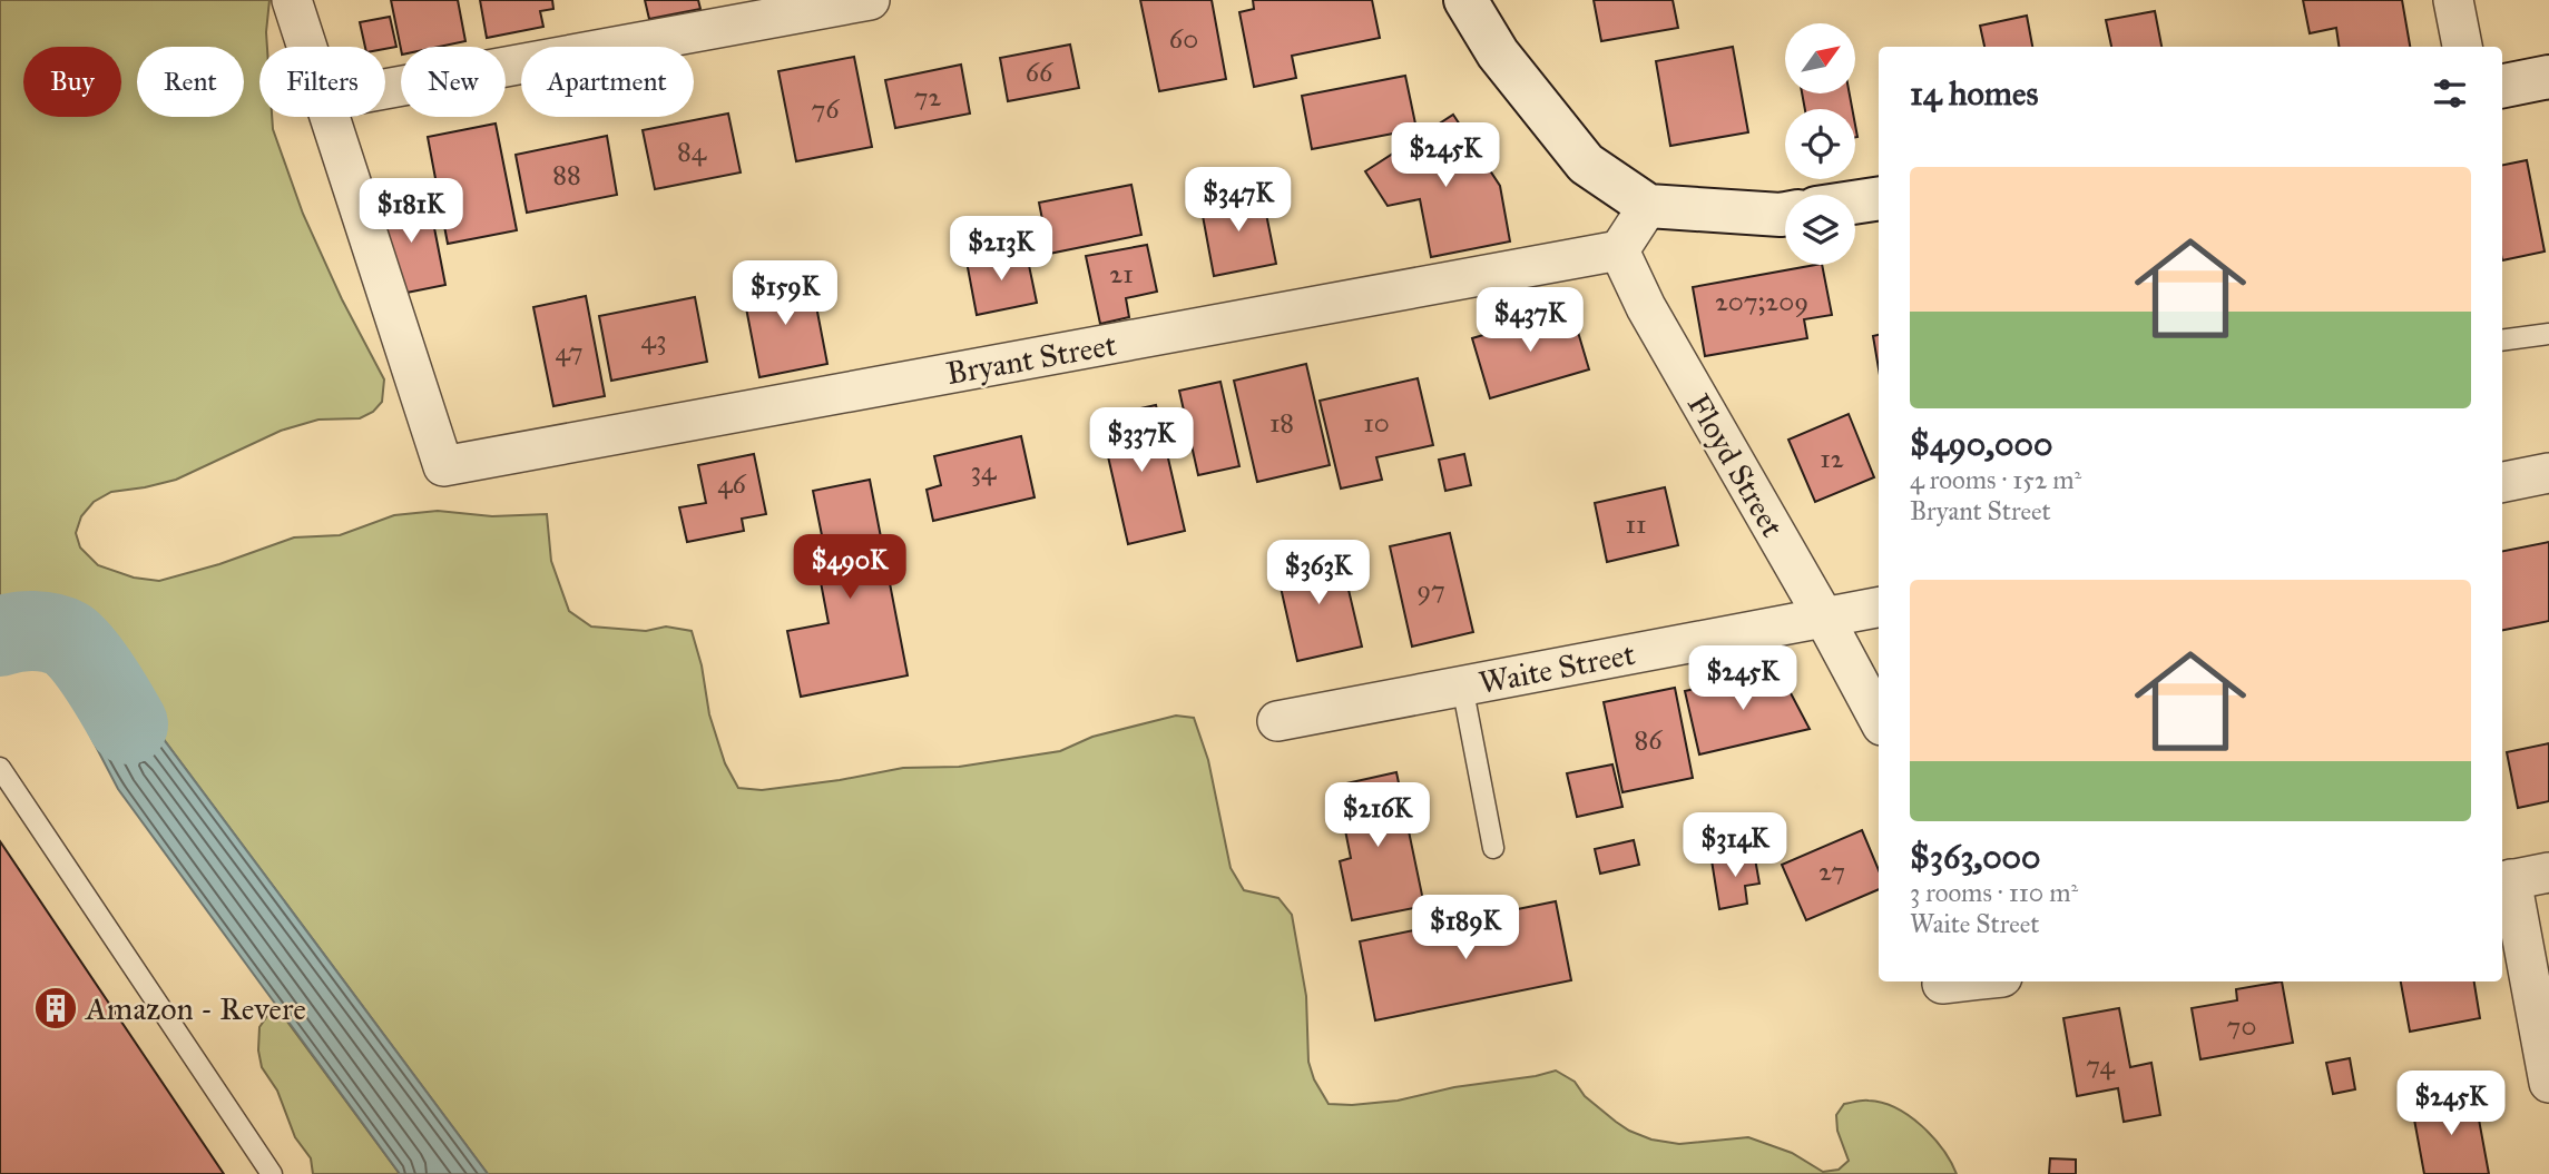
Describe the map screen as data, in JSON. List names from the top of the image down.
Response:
{
  "streets": {
    "street": ["Bryant Street", "Floyd Street", "Waite Street"]
  },
  "crossings": [
    ["Bryant Street", "Floyd Street"],
    ["Floyd Street", "Waite Street"]
  ],
  "places": {
    "building": ["Amazon - Revere"]
  },
  "house_numbers": [
    "60",
    "66",
    "72",
    "76",
    "84",
    "88",
    "21",
    "207;209",
    "43",
    "47",
    "18",
    "10",
    "12",
    "34",
    "46",
    "11",
    "97",
    "86",
    "27",
    "70",
    "74"
  ],
  "north": "top right",
  "page": {
    "chip": [
      "Buy",
      "Rent",
      "Filters",
      "New",
      "Apartment"
    ],
    "heading": "14 homes",
    "price": [
      "$245K",
      "$347K",
      "$181K",
      "$213K",
      "$159K",
      "$437K",
      "$337K",
      "$490K",
      "$363K",
      "$245K",
      "$216K",
      "$314K",
      "$189K",
      "$245K"
    ],
    "list": [
      {
        "name": "$490,000",
        "note": "4 rooms · 152 m² · Bryant Street"
      },
      {
        "name": "$363,000",
        "note": "3 rooms · 110 m² · Waite Street"
      }
    ]
  }
}
